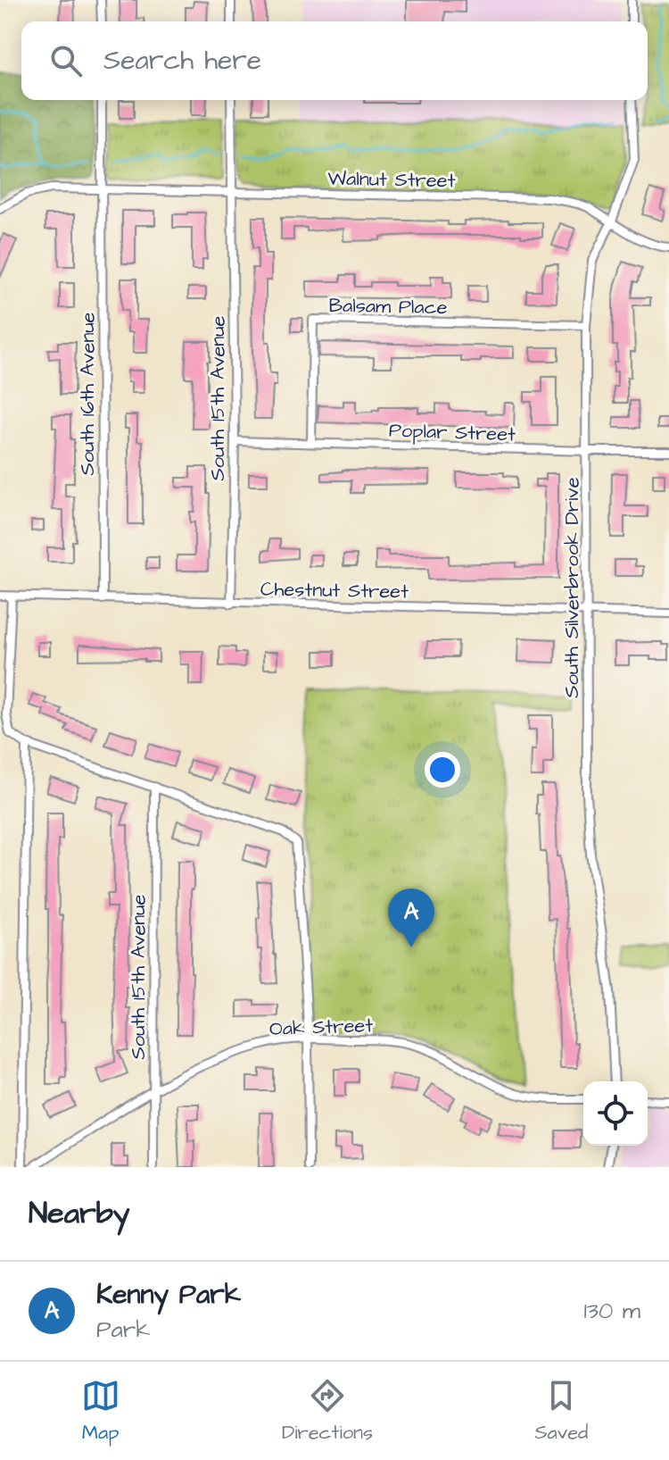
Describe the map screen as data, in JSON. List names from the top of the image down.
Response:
{
  "streets": {
    "street": [
      "Walnut Street",
      "Balsam Place",
      "South 16th Avenue",
      "South 15th Avenue",
      "Poplar Street",
      "South Silverbrook Drive",
      "Chestnut Street",
      "Oak Street"
    ]
  },
  "crossings": [
    ["Walnut Street", "South 16th Avenue"],
    ["Walnut Street", "South 15th Avenue"],
    ["Walnut Street", "South Silverbrook Drive"],
    ["Balsam Place", "Poplar Street"],
    ["Balsam Place", "South Silverbrook Drive"],
    ["South 16th Avenue", "Chestnut Street"],
    ["South 15th Avenue", "Poplar Street"],
    ["South 15th Avenue", "Chestnut Street"],
    ["South 15th Avenue", "Oak Street"],
    ["Poplar Street", "South Silverbrook Drive"],
    ["South Silverbrook Drive", "Chestnut Street"]
  ],
  "page": {
    "search": "Search here",
    "pins": "A",
    "heading": "Nearby",
    "list": [
      {
        "mark": "A",
        "name": "Kenny Park",
        "note": "Park",
        "value": "130 m"
      }
    ],
    "nav": ["Map", "Directions", "Saved"]
  }
}
